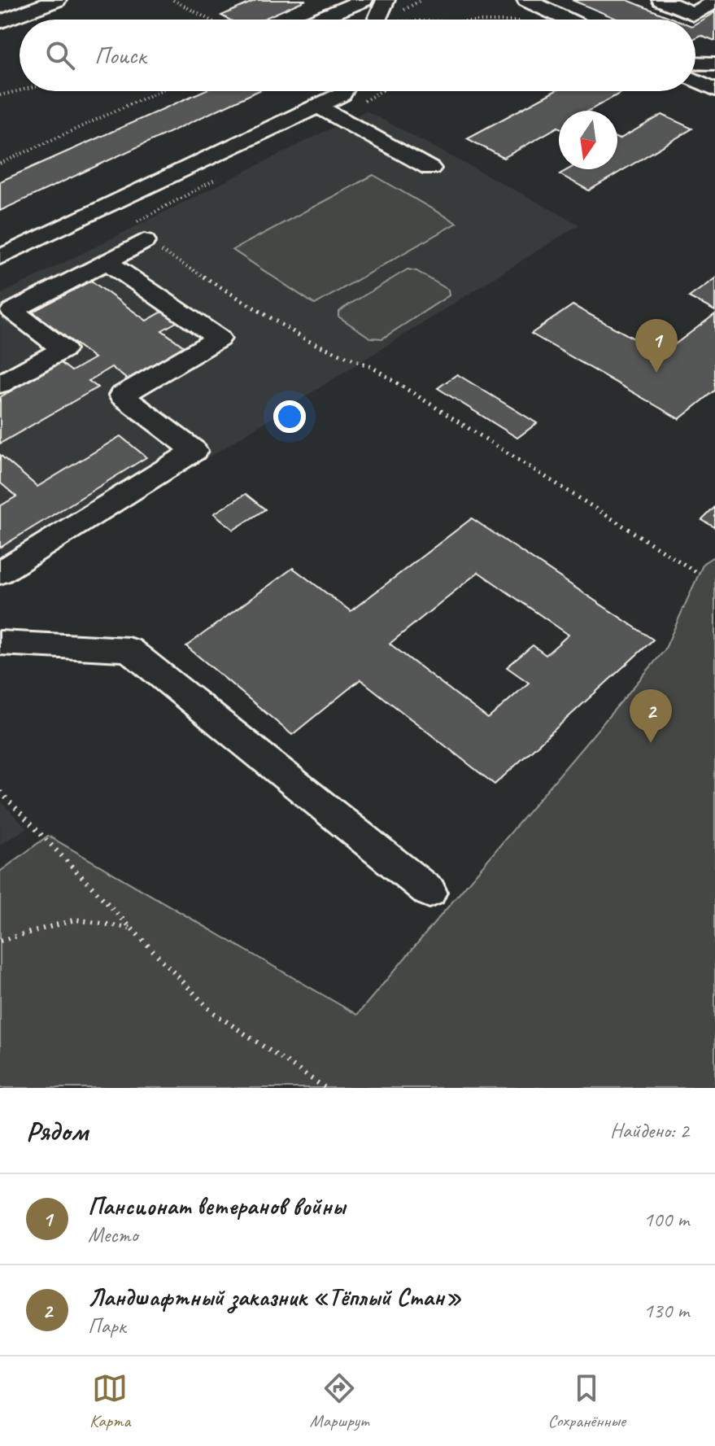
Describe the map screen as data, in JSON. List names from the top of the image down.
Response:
{
  "north": "bottom",
  "page": {
    "search": "Поиск",
    "pins": ["1", "2"],
    "heading": ["Рядом", "Найдено: 2"],
    "list": [
      {
        "mark": "1",
        "name": "Пансионат ветеранов войны",
        "note": "Место",
        "value": "100 m"
      },
      {
        "mark": "2",
        "name": "Ландшафтный заказник «Тёплый Стан»",
        "note": "Парк",
        "value": "130 m"
      }
    ],
    "nav": ["Карта", "Маршрут", "Сохранённые"]
  }
}
